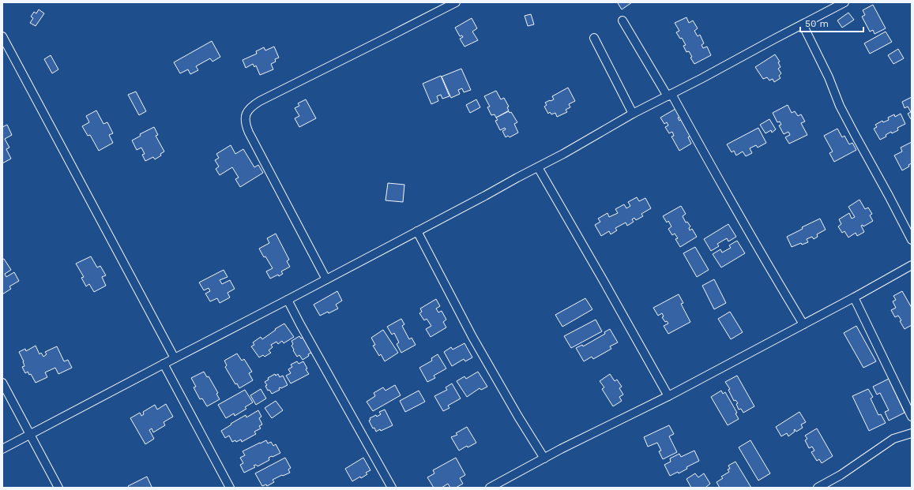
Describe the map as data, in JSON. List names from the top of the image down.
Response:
{
  "scale_bar": "50 m"
}
